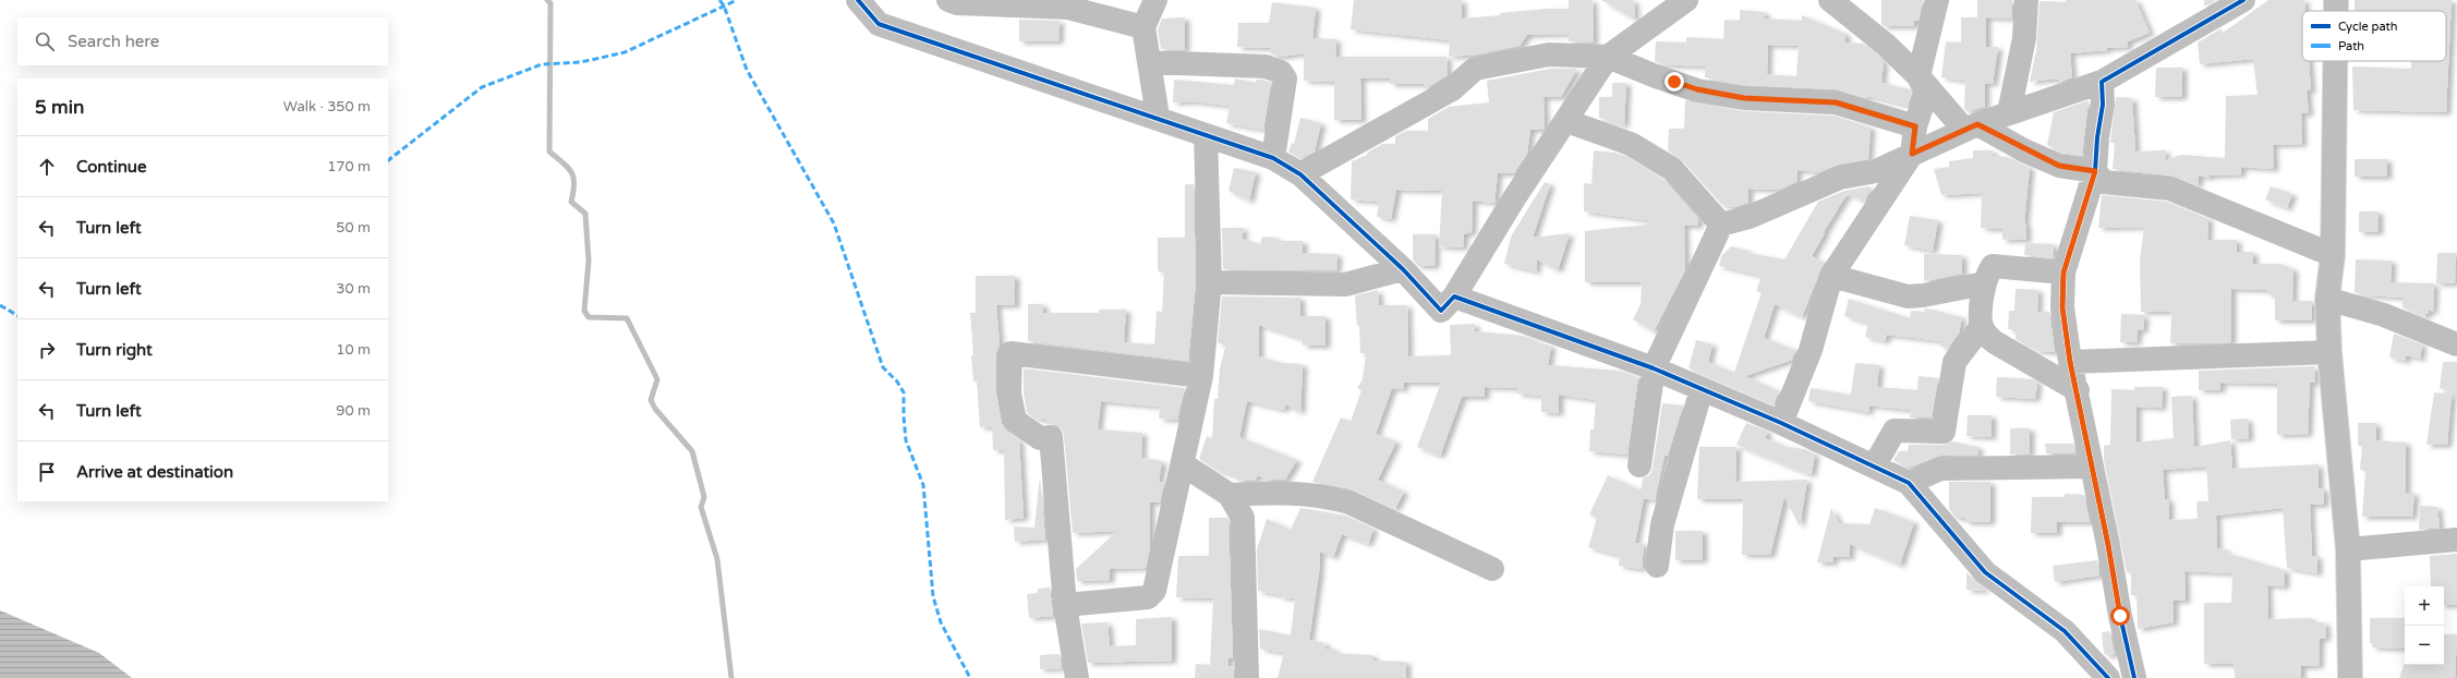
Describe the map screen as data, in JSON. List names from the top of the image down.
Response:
{
  "legend": ["Cycle path", "Path"],
  "page": {
    "search": "Search here",
    "heading": ["5 min", "Walk · 350 m"],
    "list": [
      ["Continue", "170 m"],
      ["Turn left", "50 m"],
      ["Turn left", "30 m"],
      ["Turn right", "10 m"],
      ["Turn left", "90 m"],
      "Arrive at destination"
    ],
    "map_buttons": ["+", "−"]
  }
}
